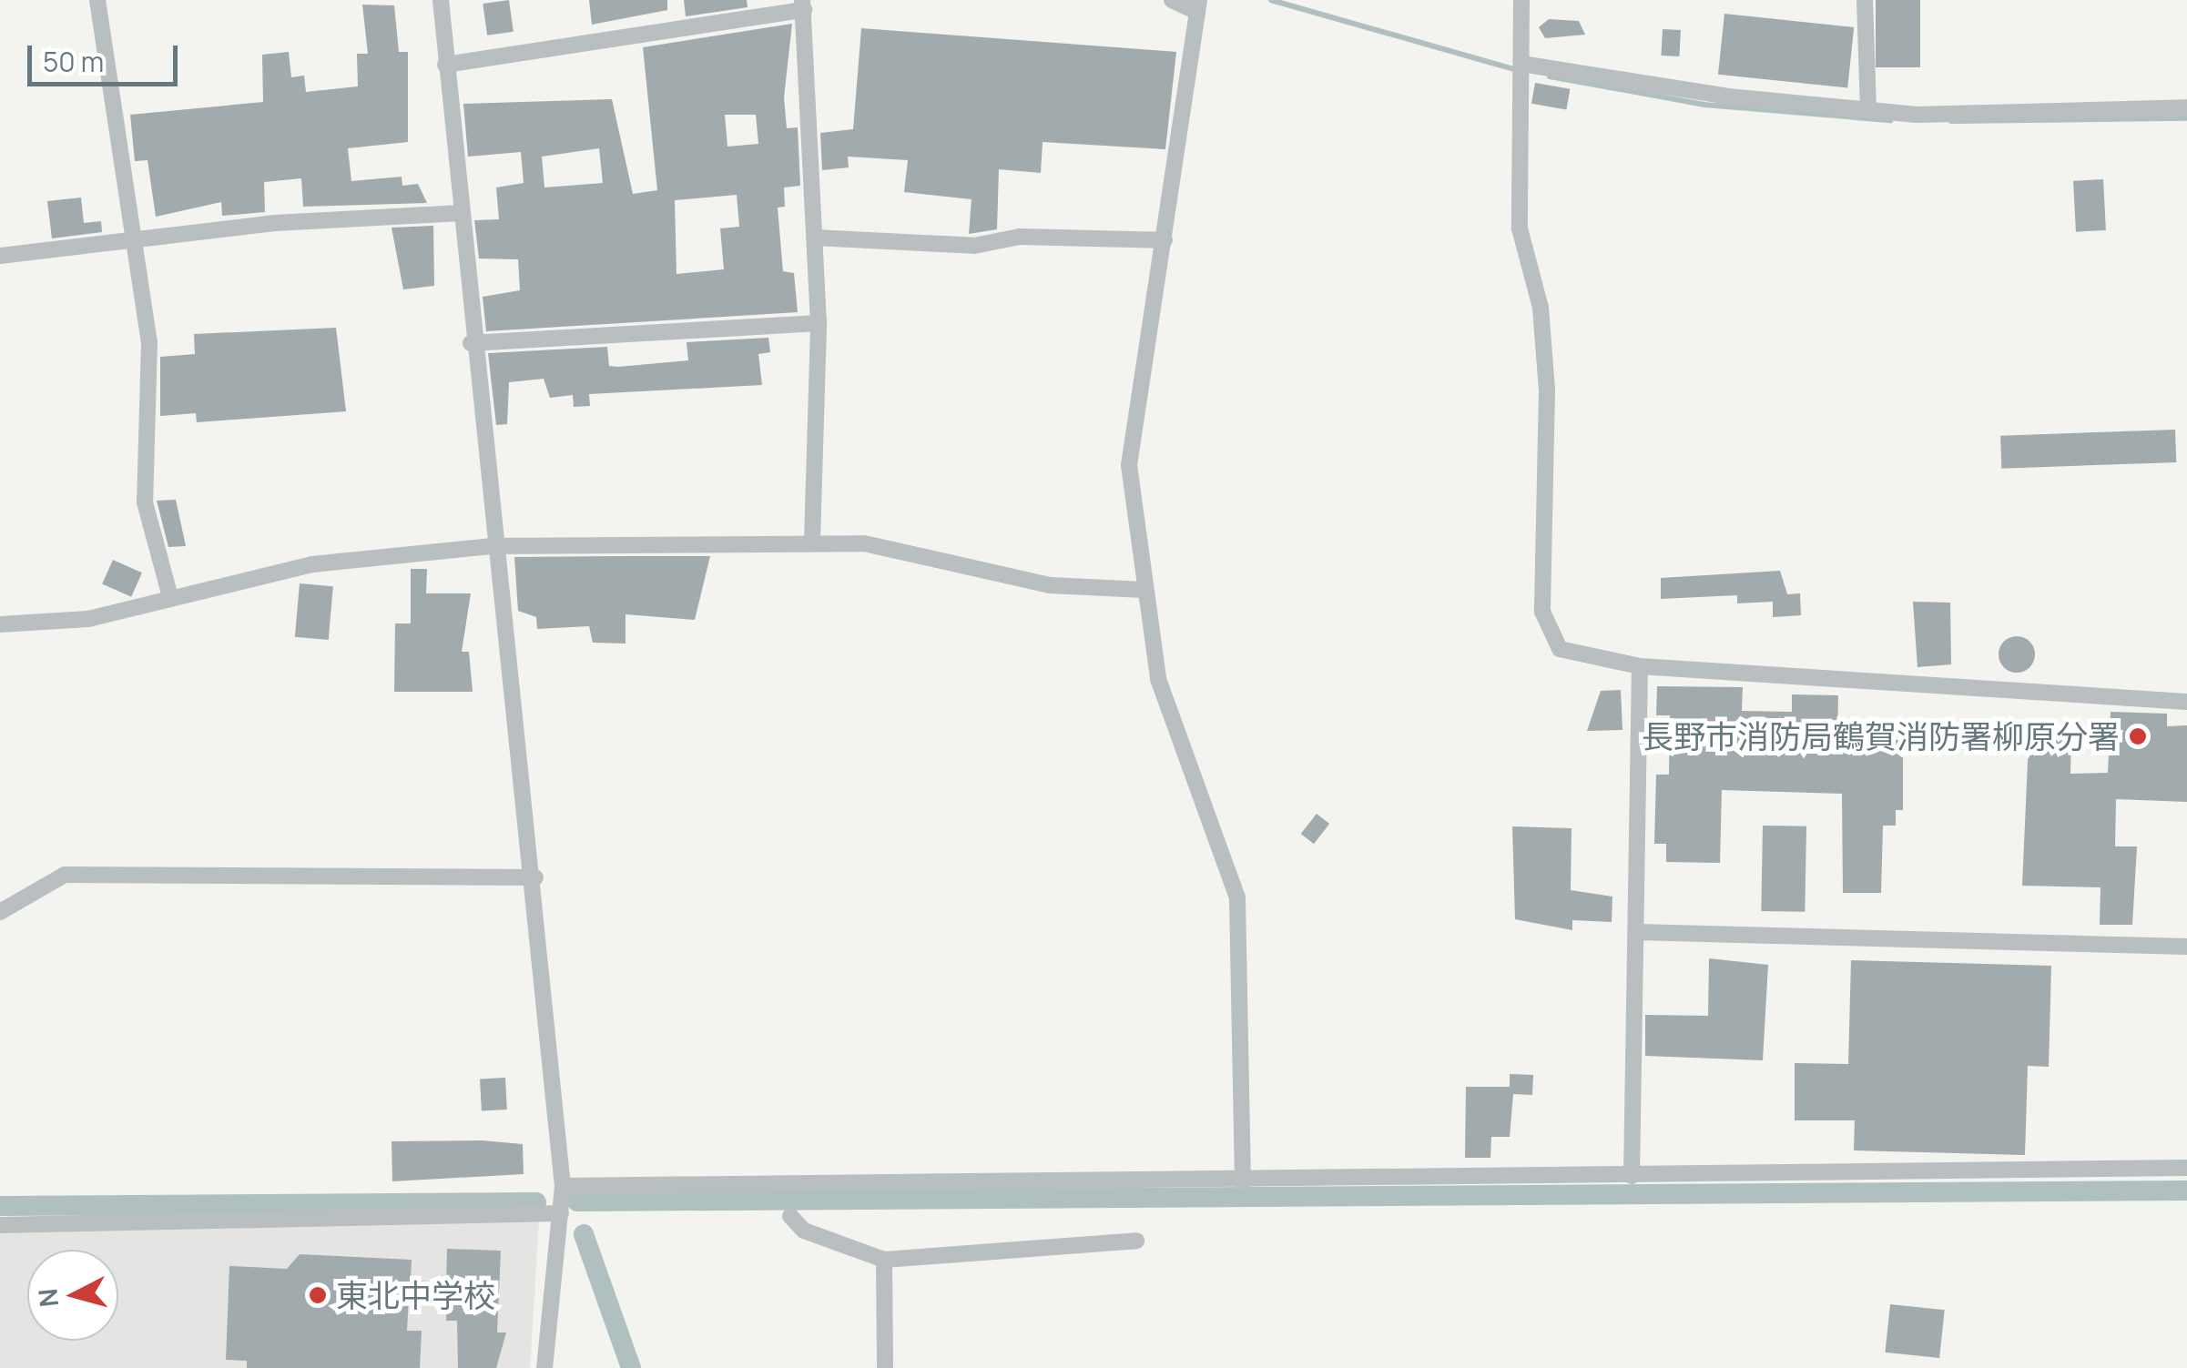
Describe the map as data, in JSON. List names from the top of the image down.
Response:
{
  "places": ["長野市消防局鶴賀消防署柳原分署", "東北中学校"],
  "scale_bar": "50 m",
  "north": "left"
}
